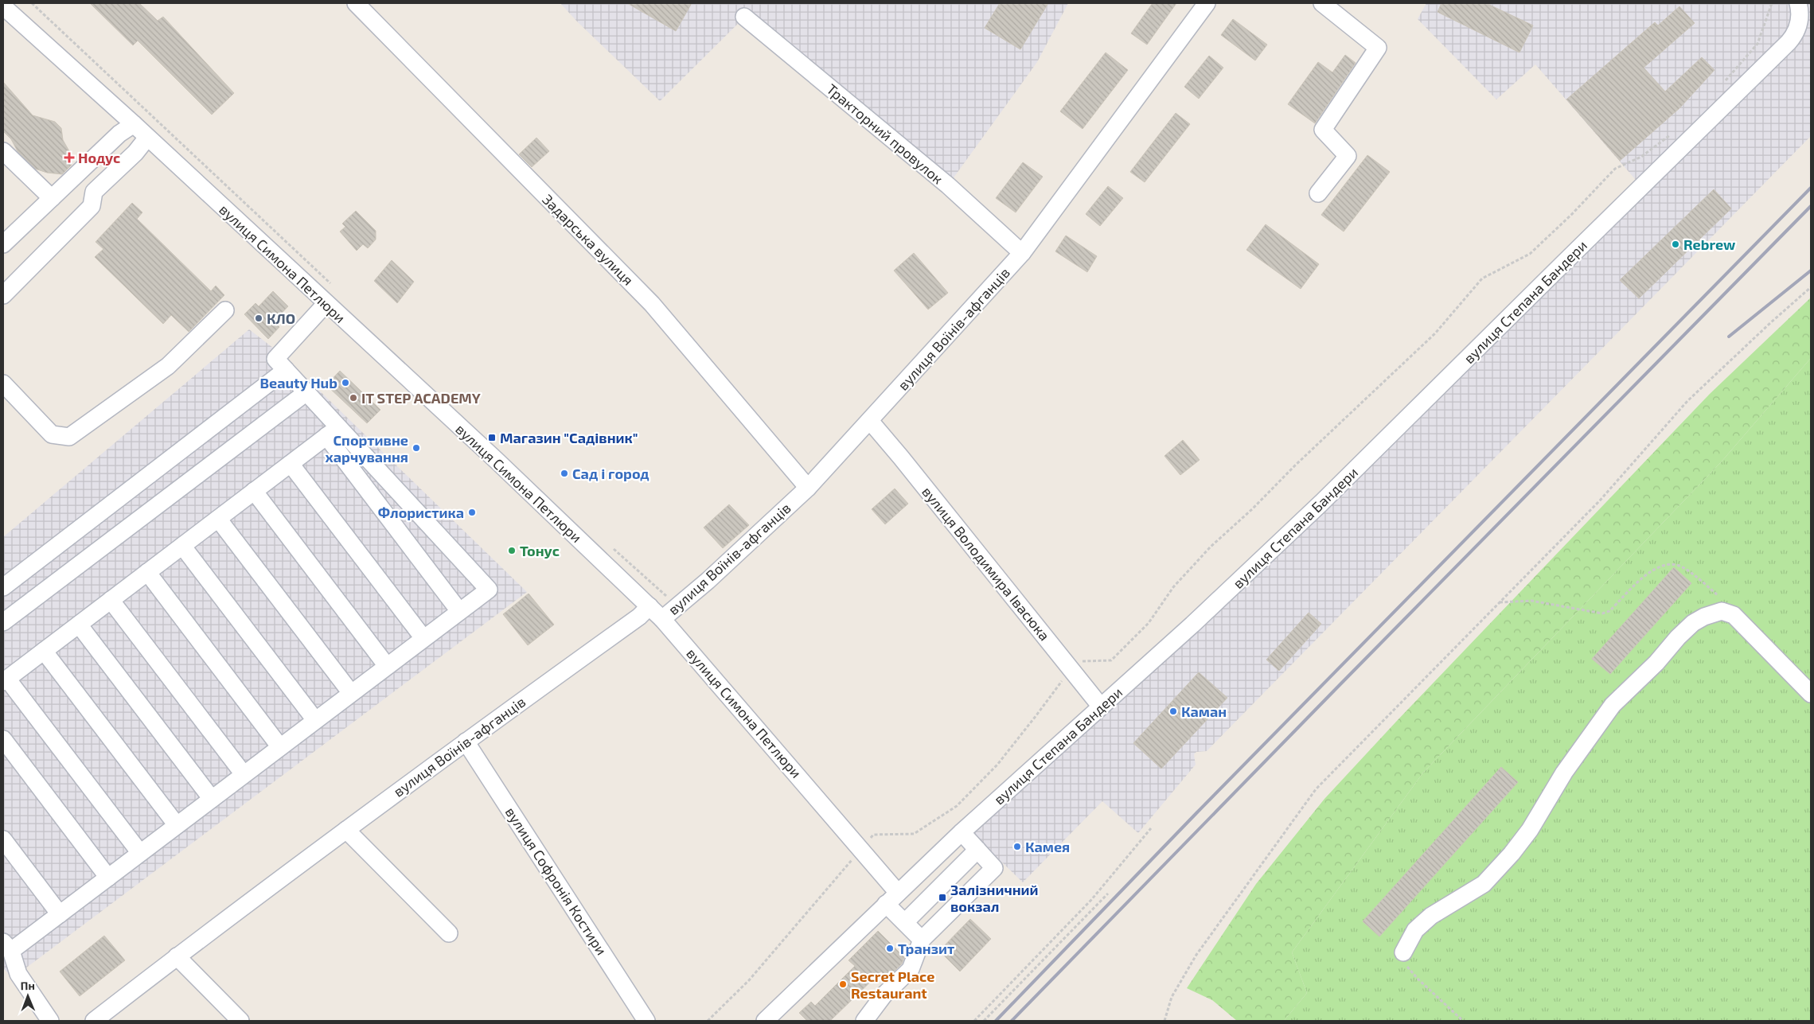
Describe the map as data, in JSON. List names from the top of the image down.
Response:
{
  "streets": {
    "street": [
      "Тракторний провулок",
      "Задарська вулиця",
      "вулиця Симона Петлюри",
      "вулиця Степана Бандери",
      "вулиця Воїнів-афганців",
      "вулиця Володимира Івасюка",
      "вулиця Софронія Костири"
    ]
  },
  "crossings": [
    ["Тракторний провулок", "вулиця Воїнів-афганців"],
    ["Задарська вулиця", "вулиця Воїнів-афганців"],
    ["вулиця Симона Петлюри", "вулиця Степана Бандери"],
    ["вулиця Симона Петлюри", "вулиця Воїнів-афганців"],
    ["вулиця Степана Бандери", "вулиця Володимира Івасюка"],
    ["вулиця Воїнів-афганців", "вулиця Володимира Івасюка"],
    ["вулиця Воїнів-афганців", "вулиця Софронія Костири"]
  ],
  "places": {
    "health": ["Нодус"],
    "other": [
      "Rebrew",
      "КЛО",
      "Beauty Hub",
      "IT STEP ACADEMY",
      "Спортивне харчування",
      "Сад і город",
      "Флористика",
      "Тонус",
      "Каман",
      "Камея",
      "Транзит",
      "Secret Place Restaurant"
    ],
    "transit": ["Магазин \"Садівник\"", "Залізничний вокзал"]
  },
  "north": "top"
}
